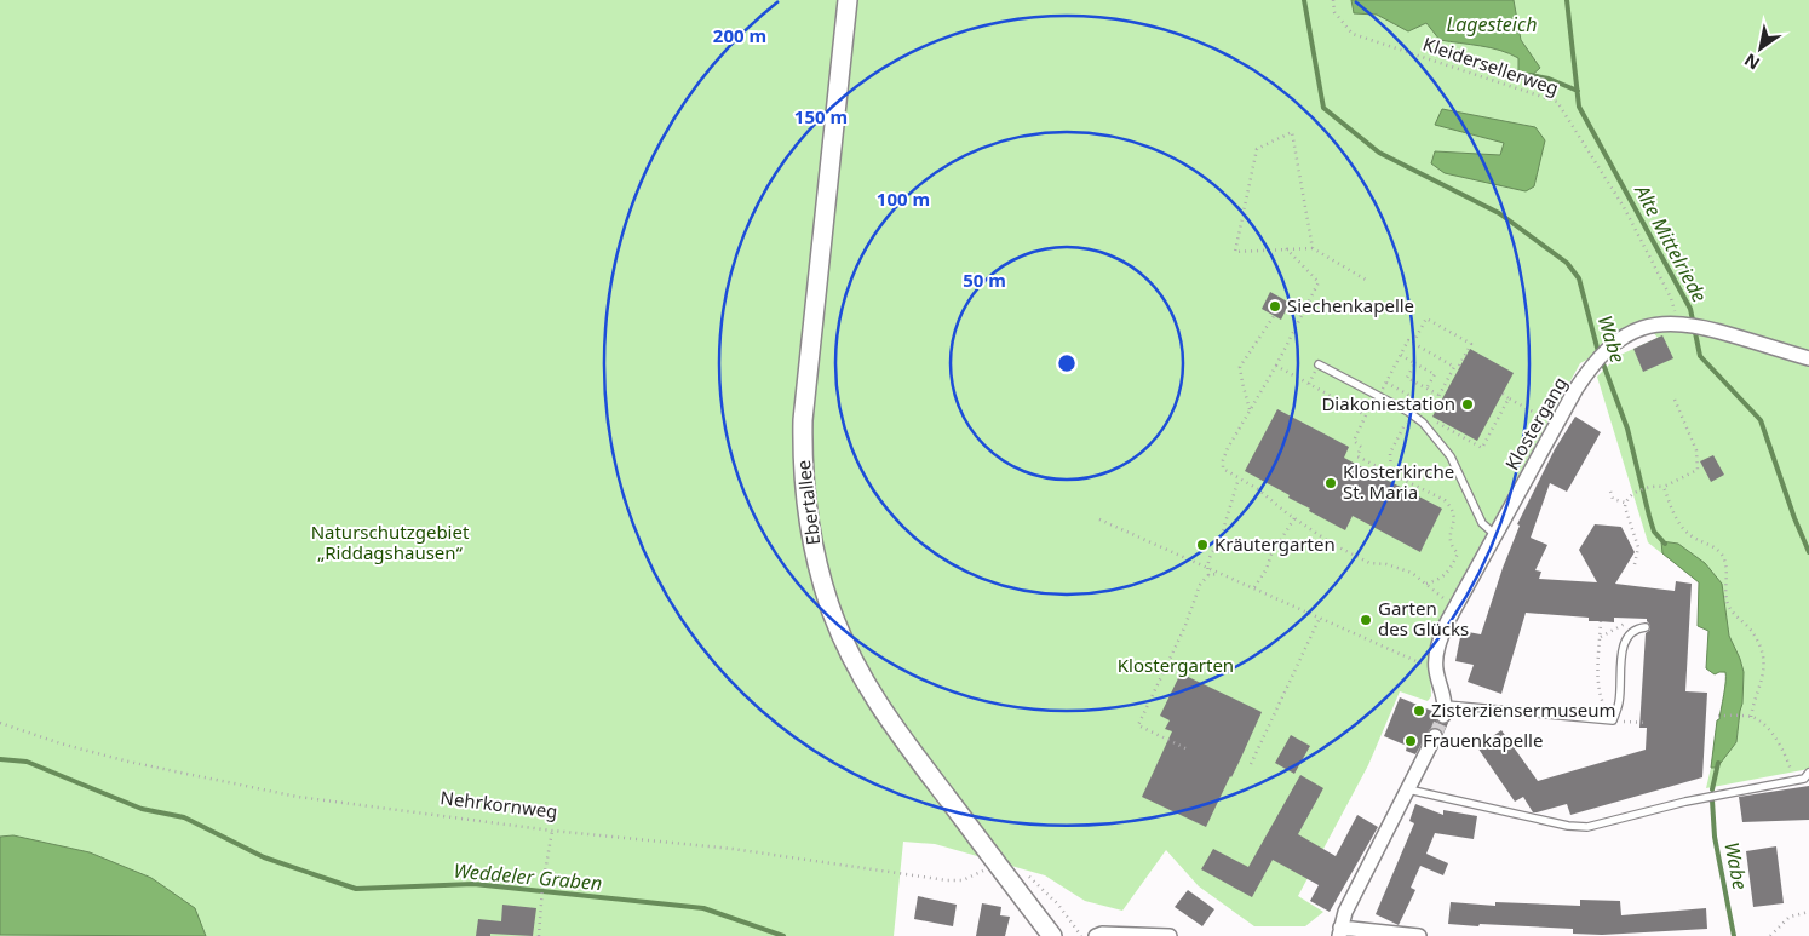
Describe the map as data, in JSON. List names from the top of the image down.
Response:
{
  "streets": {
    "main road": ["Ebertallee"],
    "street": ["Klostergang"],
    "path": ["Kleidersellerweg", "Nehrkornweg"]
  },
  "crossings": [
    ["Kleidersellerweg", "Klostergang"],
    ["Ebertallee", "Nehrkornweg"]
  ],
  "water": [
    "Lagesteich",
    "Alte Mittelriede",
    "Wabe",
    "Weddeler Graben"
  ],
  "parks": ["Naturschutzgebiet „Riddagshausen“", "Klostergarten"],
  "places": [
    "Siechenkapelle",
    "Diakoniestation",
    "Klosterkirche St. Maria",
    "Kräutergarten",
    "Garten des Glücks",
    "Zisterziensermuseum",
    "Frauenkapelle"
  ],
  "north": "bottom left",
  "rings": [
    "200 m",
    "150 m",
    "100 m",
    "50 m"
  ]
}
